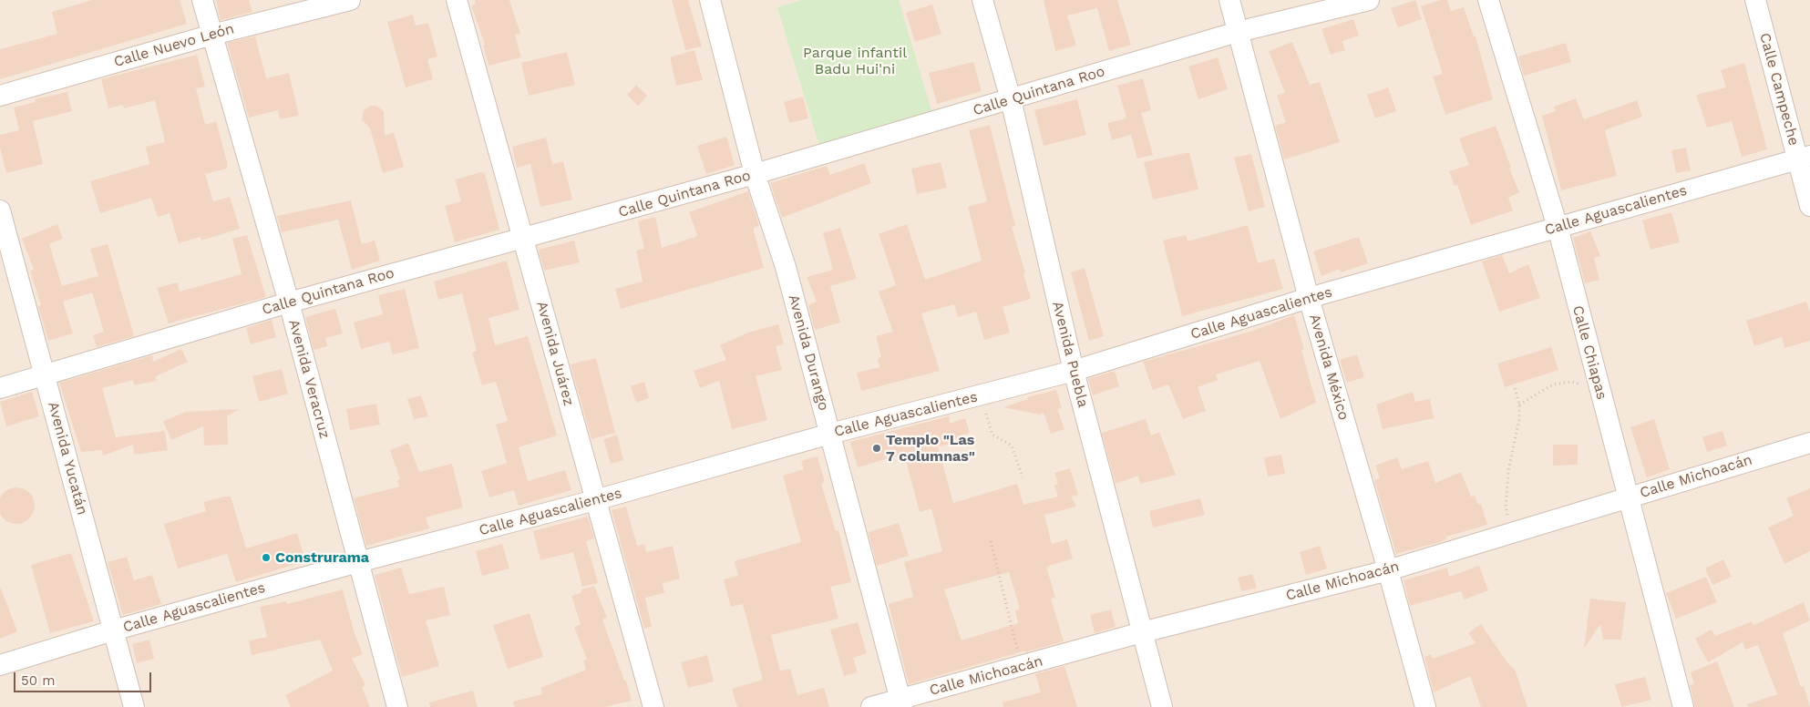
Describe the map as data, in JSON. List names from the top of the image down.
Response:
{
  "streets": {
    "street": [
      "Calle Nuevo León",
      "Calle Campeche",
      "Calle Quintana Roo",
      "Calle Aguascalientes",
      "Avenida Durango",
      "Calle Chiapas",
      "Avenida Juárez",
      "Avenida Puebla",
      "Avenida México",
      "Avenida Veracruz",
      "Avenida Yucatán",
      "Calle Michoacán"
    ]
  },
  "crossings": [
    ["Calle Nuevo León", "Avenida Veracruz"],
    ["Calle Campeche", "Calle Aguascalientes"],
    ["Calle Quintana Roo", "Avenida Durango"],
    ["Calle Quintana Roo", "Avenida Juárez"],
    ["Calle Quintana Roo", "Avenida Puebla"],
    ["Calle Quintana Roo", "Avenida México"],
    ["Calle Quintana Roo", "Avenida Veracruz"],
    ["Calle Quintana Roo", "Avenida Yucatán"],
    ["Calle Aguascalientes", "Avenida Durango"],
    ["Calle Aguascalientes", "Calle Chiapas"],
    ["Calle Aguascalientes", "Avenida Juárez"],
    ["Calle Aguascalientes", "Avenida Puebla"],
    ["Calle Aguascalientes", "Avenida México"],
    ["Calle Aguascalientes", "Avenida Veracruz"],
    ["Calle Aguascalientes", "Avenida Yucatán"],
    ["Avenida Durango", "Calle Michoacán"],
    ["Calle Chiapas", "Calle Michoacán"],
    ["Avenida Puebla", "Calle Michoacán"],
    ["Avenida México", "Calle Michoacán"]
  ],
  "parks": ["Parque infantil Badu Hui'ni"],
  "places": ["Templo \"Las 7 columnas\"", "Construrama"],
  "scale_bar": "50 m"
}
